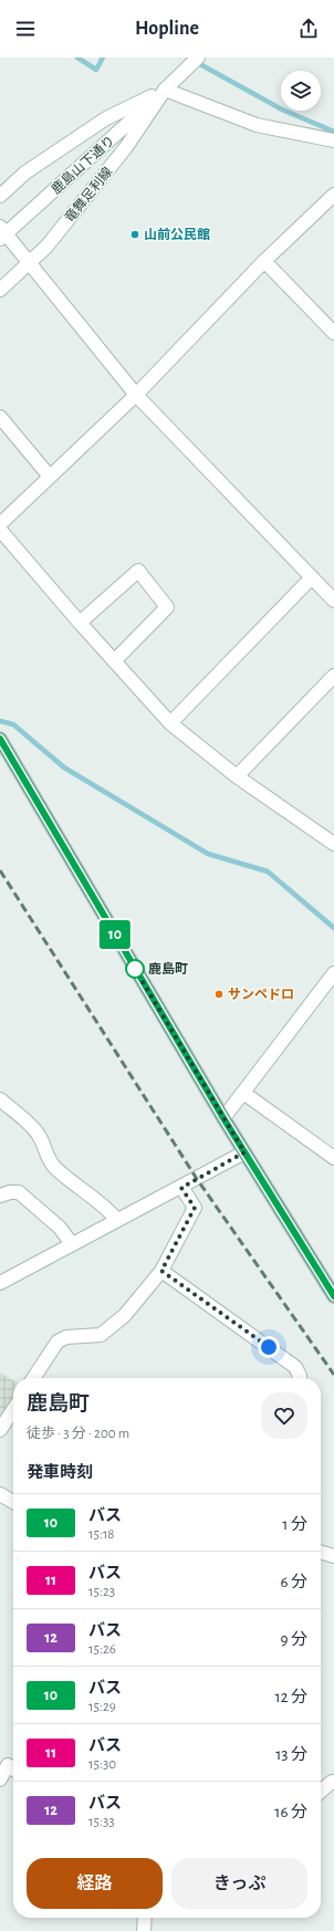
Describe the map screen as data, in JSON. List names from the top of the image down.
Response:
{
  "streets": {
    "street": ["鹿島山下通り", "竜舞足利線"]
  },
  "crossings": [
    ["鹿島山下通り", "竜舞足利線"]
  ],
  "places": ["山前公民館", "鹿島町", "サンペドロ"],
  "lines": ["bus line 10"],
  "page": {
    "header": "Hopline",
    "on_map": "10",
    "heading": [
      ["鹿島町", "徒歩 · 3 分 · 200 m"],
      "発車時刻"
    ],
    "list": [
      {
        "mark": "10",
        "name": "バス",
        "note": "15:18",
        "value": "1 分"
      },
      {
        "mark": "11",
        "name": "バス",
        "note": "15:23",
        "value": "6 分"
      },
      {
        "mark": "12",
        "name": "バス",
        "note": "15:26",
        "value": "9 分"
      },
      {
        "mark": "10",
        "name": "バス",
        "note": "15:29",
        "value": "12 分"
      },
      {
        "mark": "11",
        "name": "バス",
        "note": "15:30",
        "value": "13 分"
      },
      {
        "mark": "12",
        "name": "バス",
        "note": "15:33",
        "value": "16 分"
      }
    ],
    "buttons": ["経路", "きっぷ"]
  }
}
